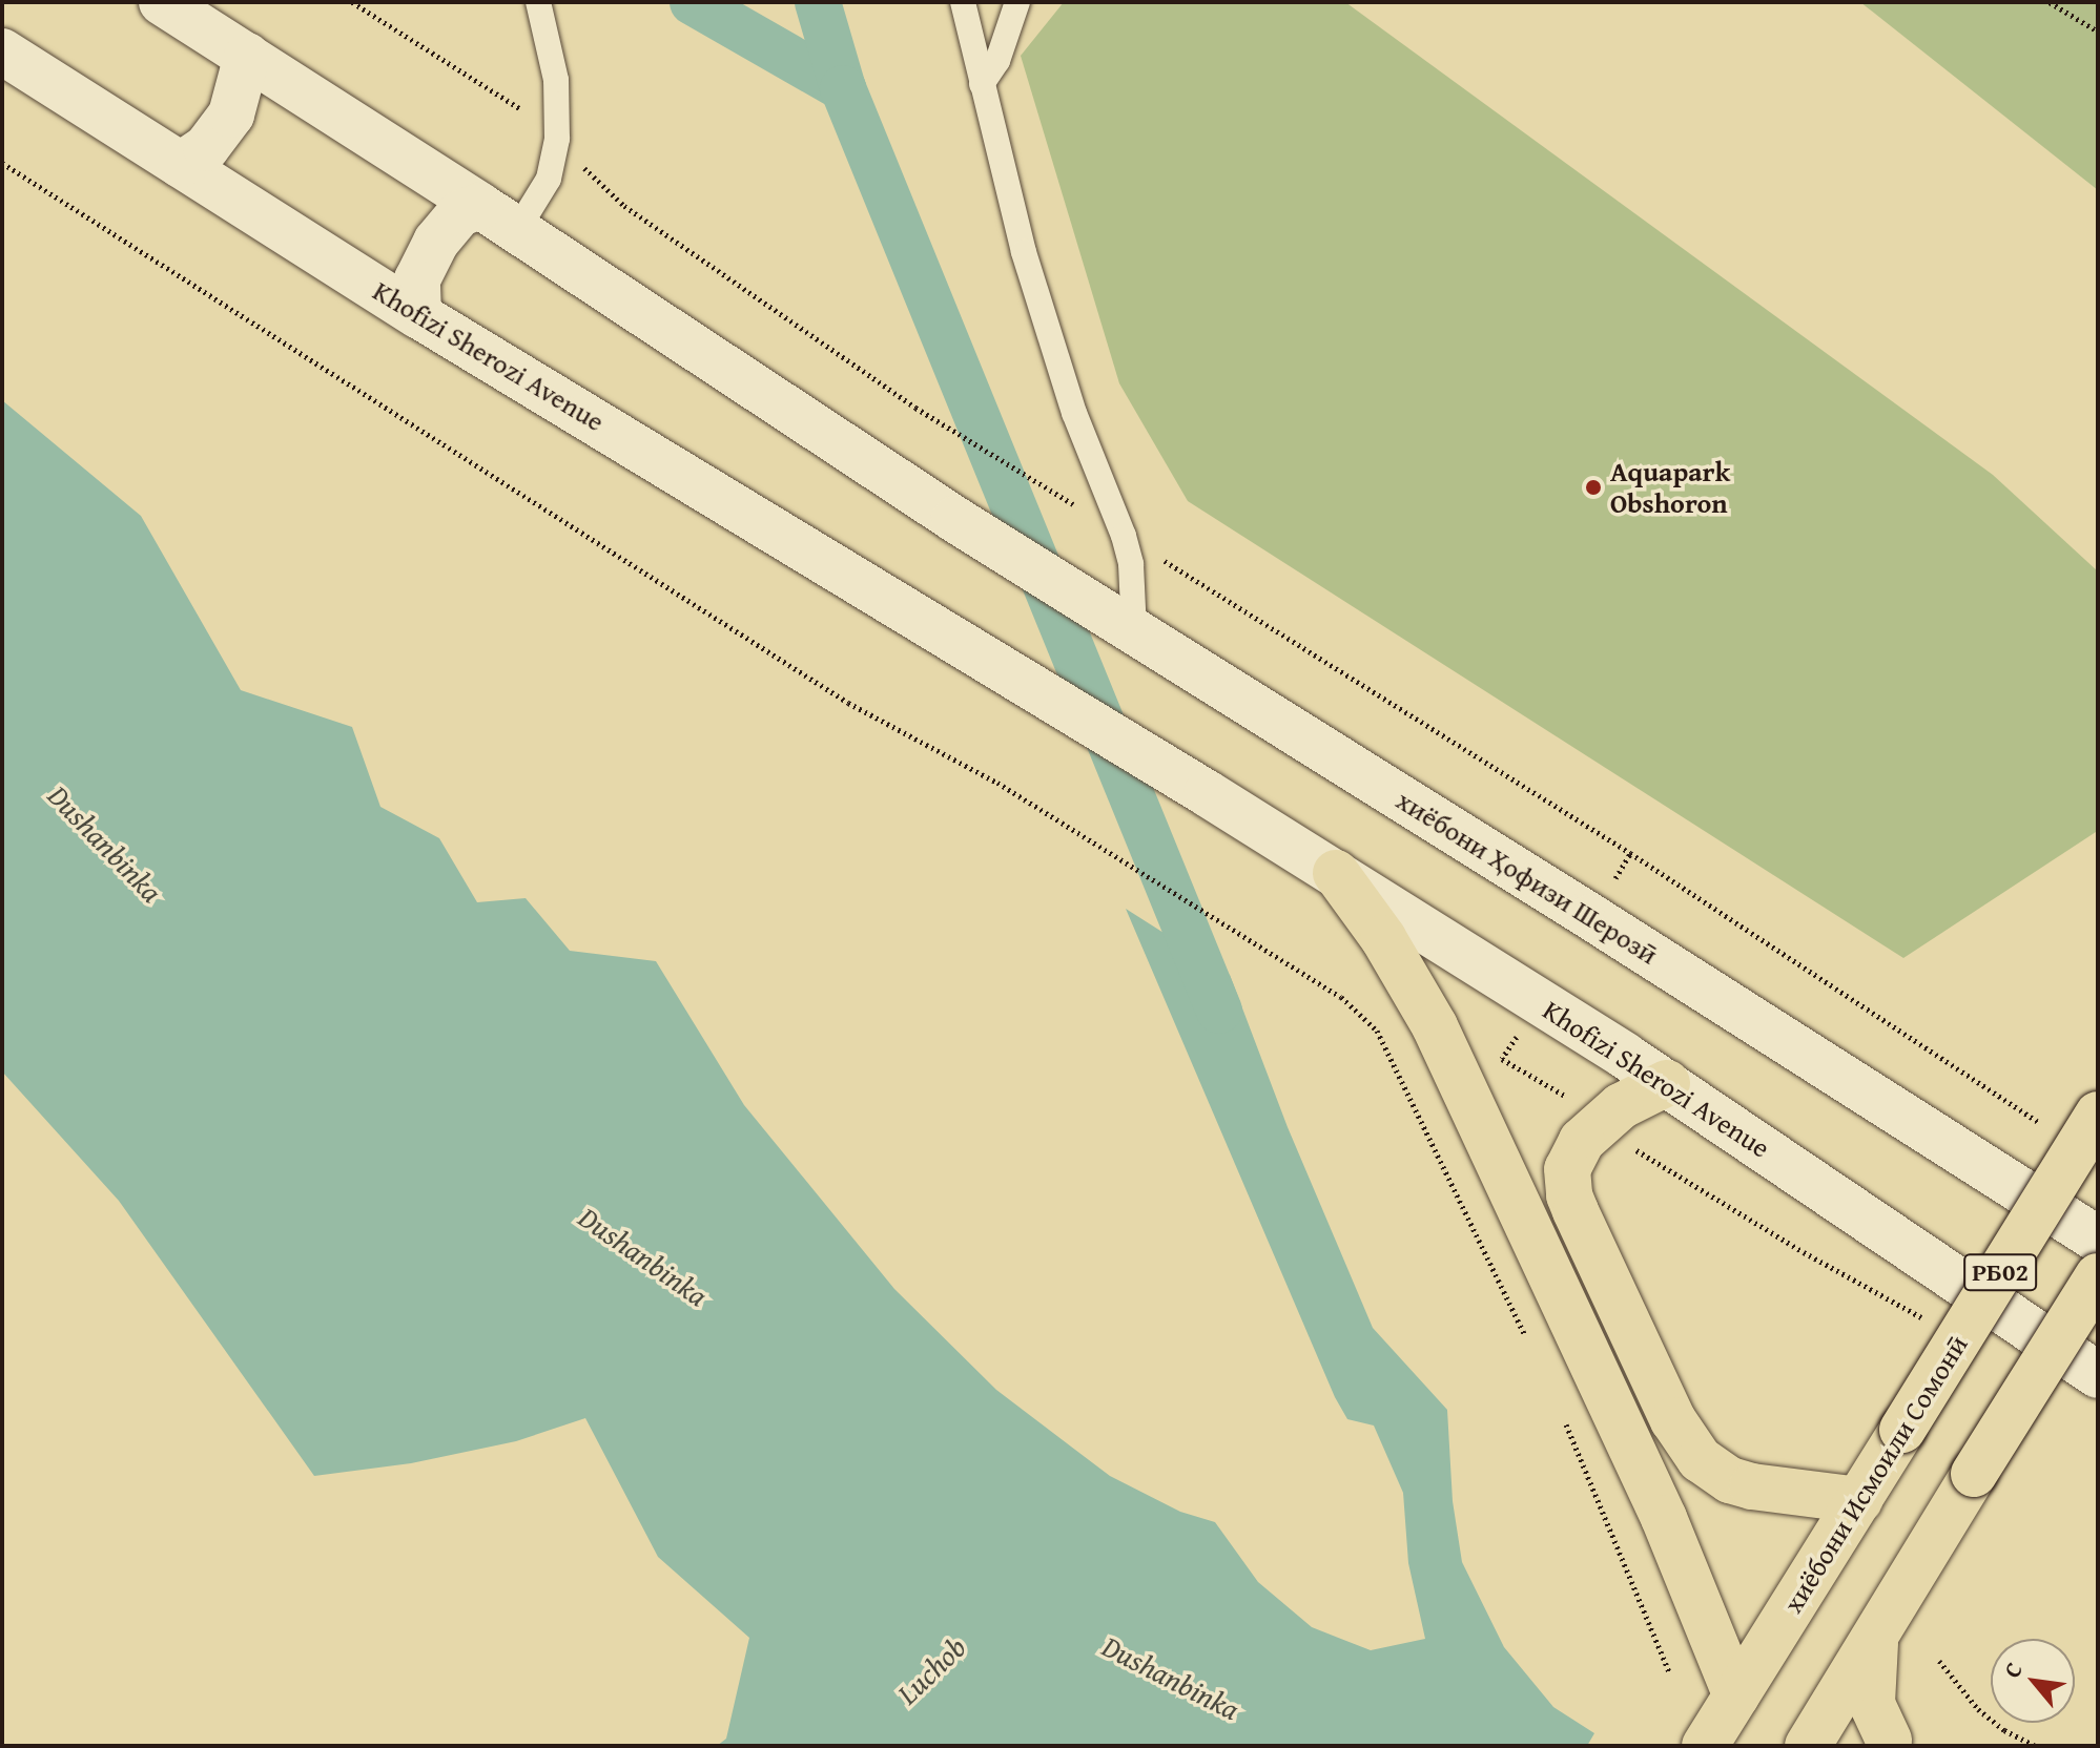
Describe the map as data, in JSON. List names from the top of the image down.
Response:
{
  "streets": {
    "highway": ["РБ02", "хиёбони Исмоили Сомонӣ"],
    "main road": ["Khofizi Sherozi Avenue", "хиёбони Ҳофизи Шерозӣ"]
  },
  "water": ["Dushanbinka", "Luchob"],
  "places": ["Aquapark Obshoron"],
  "north": "top left"
}
